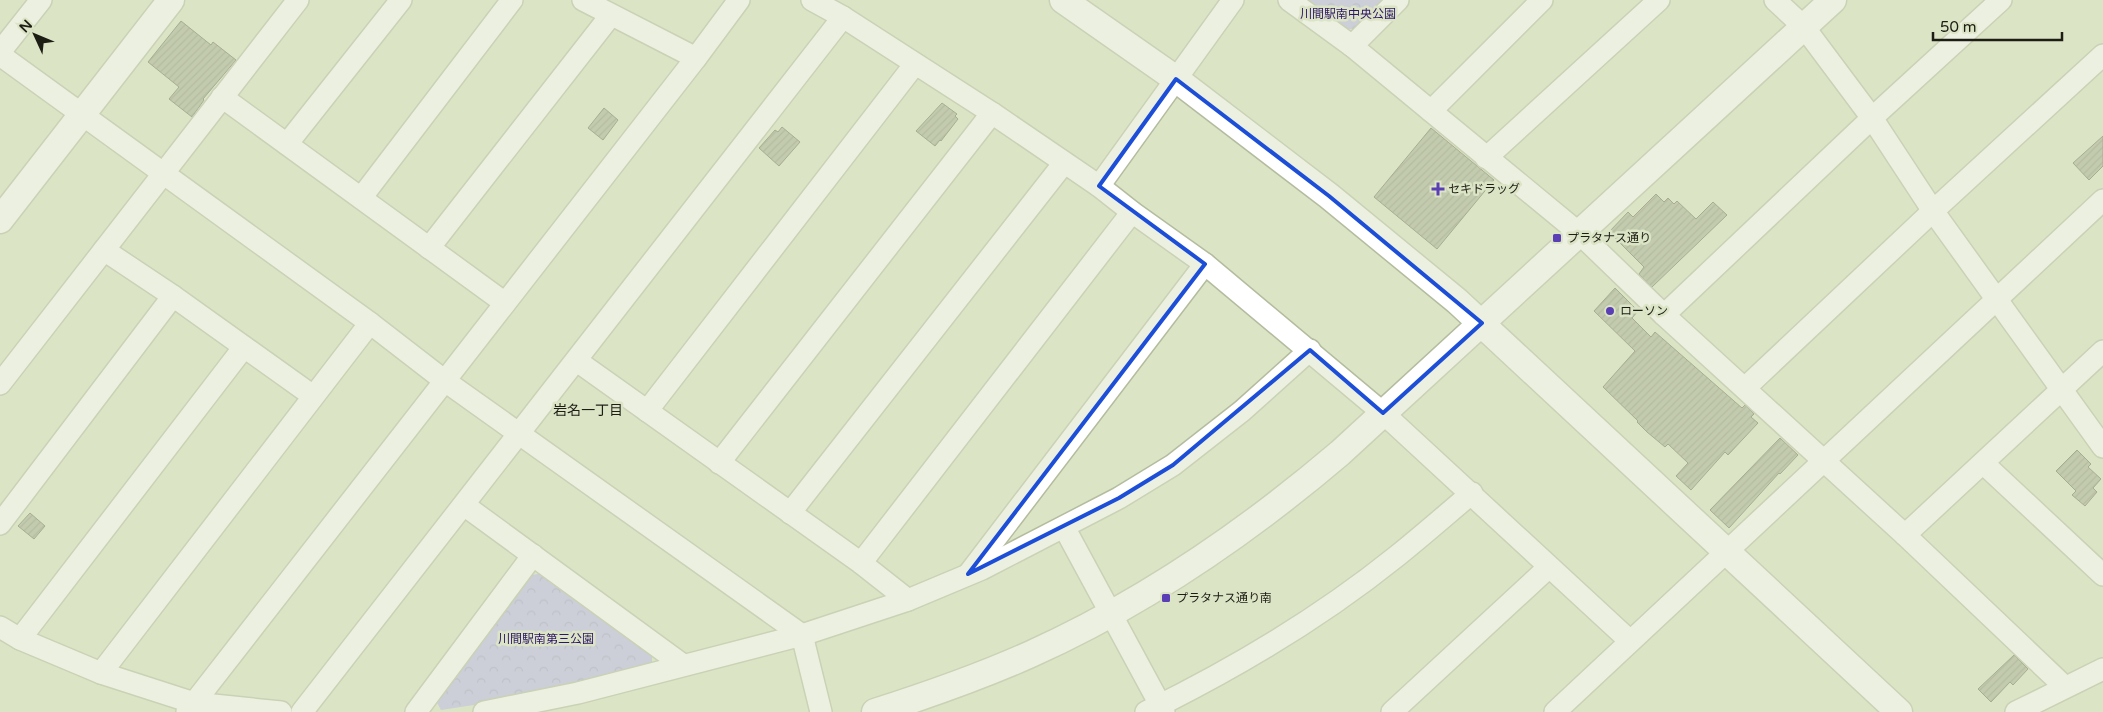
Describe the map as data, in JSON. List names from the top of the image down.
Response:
{
  "districts": ["岩名一丁目"],
  "parks": ["川間駅南中央公園", "川間駅南第三公園"],
  "places": {
    "health": ["セキドラッグ"],
    "transit": ["プラタナス通り", "プラタナス通り南"],
    "other": ["ローソン"]
  },
  "scale_bar": "50 m",
  "north": "top left"
}
